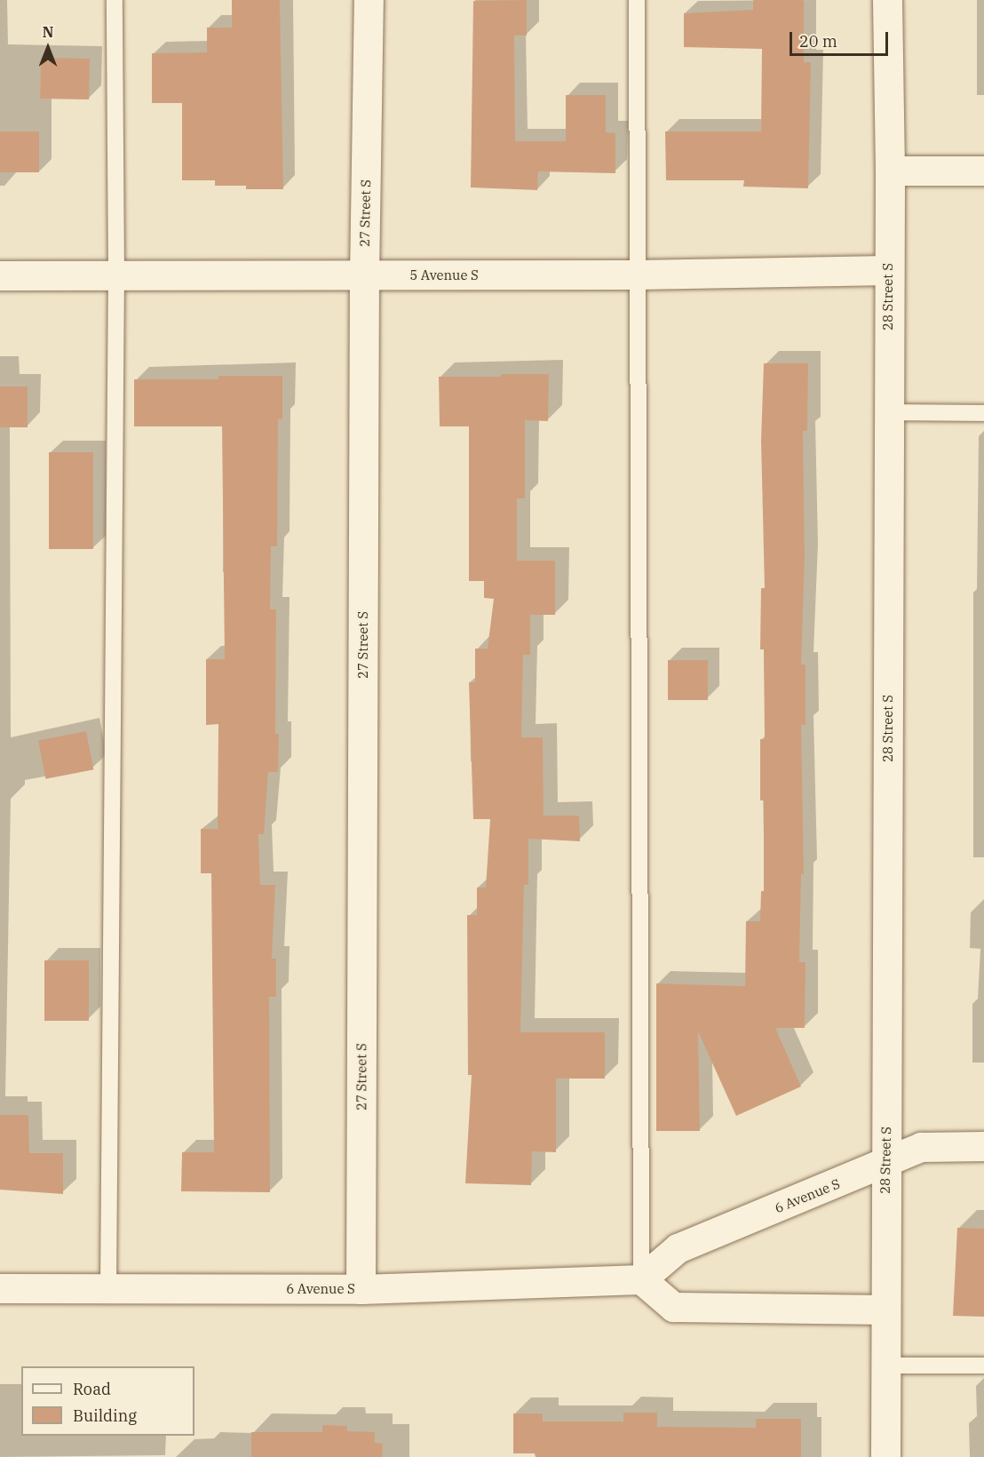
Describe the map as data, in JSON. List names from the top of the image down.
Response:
{
  "streets": {
    "street": [
      "27 Street S",
      "5 Avenue S",
      "28 Street S",
      "6 Avenue S"
    ]
  },
  "crossings": [
    ["27 Street S", "5 Avenue S"],
    ["27 Street S", "6 Avenue S"],
    ["5 Avenue S", "28 Street S"],
    ["28 Street S", "6 Avenue S"]
  ],
  "legend": ["Road", "Building"],
  "scale_bar": "20 m",
  "north": "top"
}
